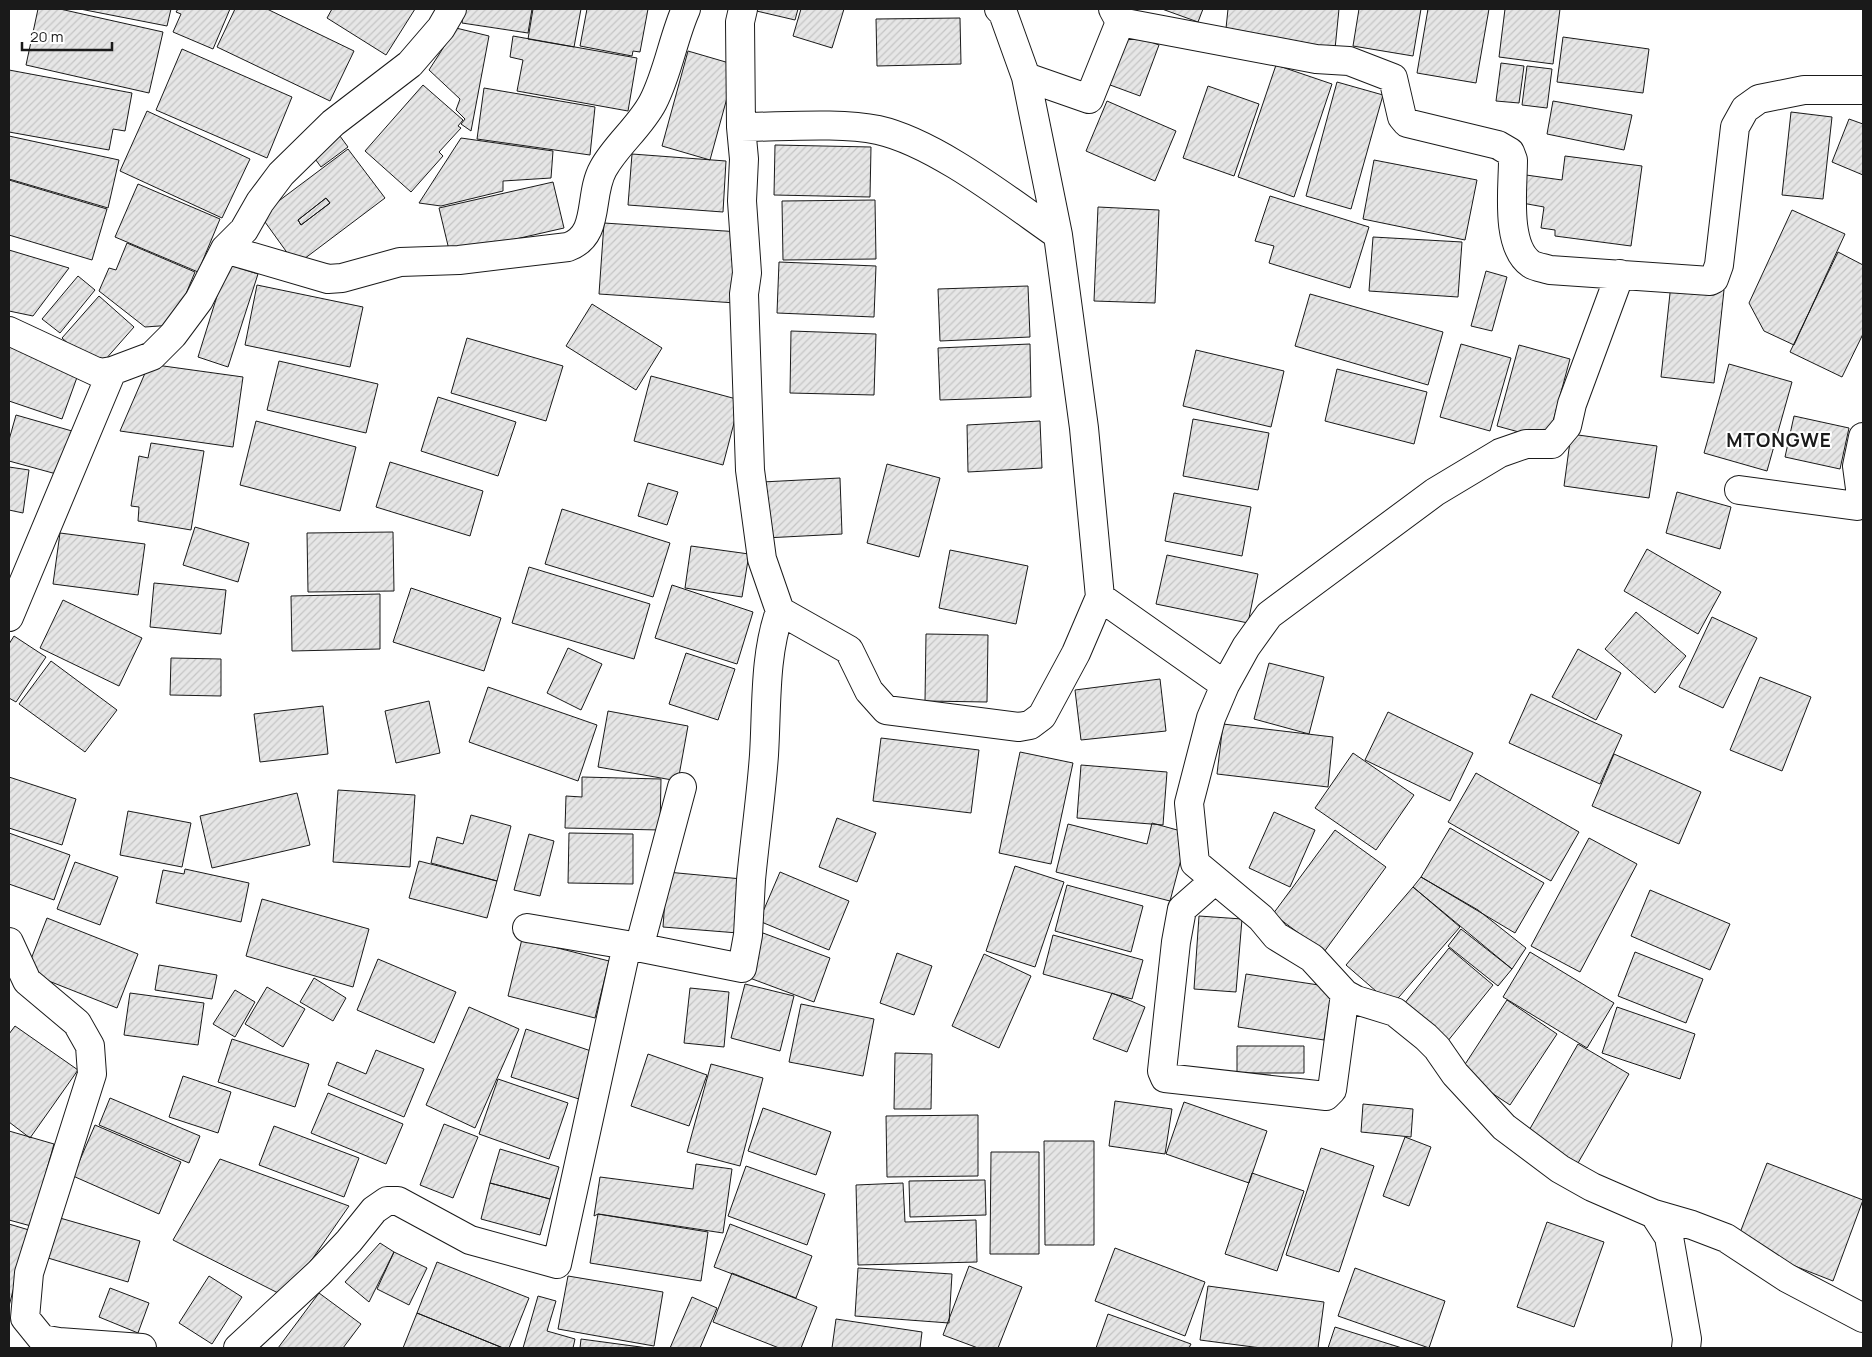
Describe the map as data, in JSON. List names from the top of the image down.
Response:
{
  "districts": ["MTONGWE"],
  "scale_bar": "20 m"
}
